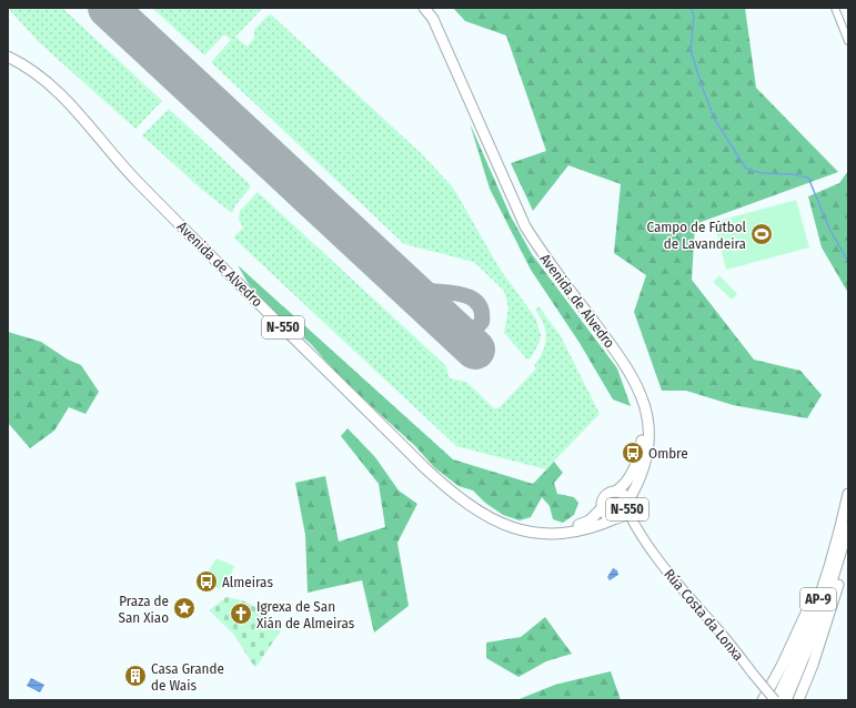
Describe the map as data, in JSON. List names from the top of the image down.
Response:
{
  "streets": {
    "highway": ["Avenida de Alvedro", "N-550", "AP-9"],
    "main road": ["Rúa Costa da Lonxa"]
  },
  "crossings": [
    ["Avenida de Alvedro", "N-550"],
    ["Avenida de Alvedro", "Rúa Costa da Lonxa"],
    ["N-550", "Rúa Costa da Lonxa"],
    ["AP-9", "Rúa Costa da Lonxa"]
  ],
  "places": {
    "sports": ["Campo de Fútbol de Lavandeira"],
    "bus stop": ["Ombre", "Almeiras"],
    "place": ["Praza de San Xiao"],
    "church": ["Igrexa de San Xián de Almeiras"],
    "building": ["Casa Grande de Wais"]
  }
}
